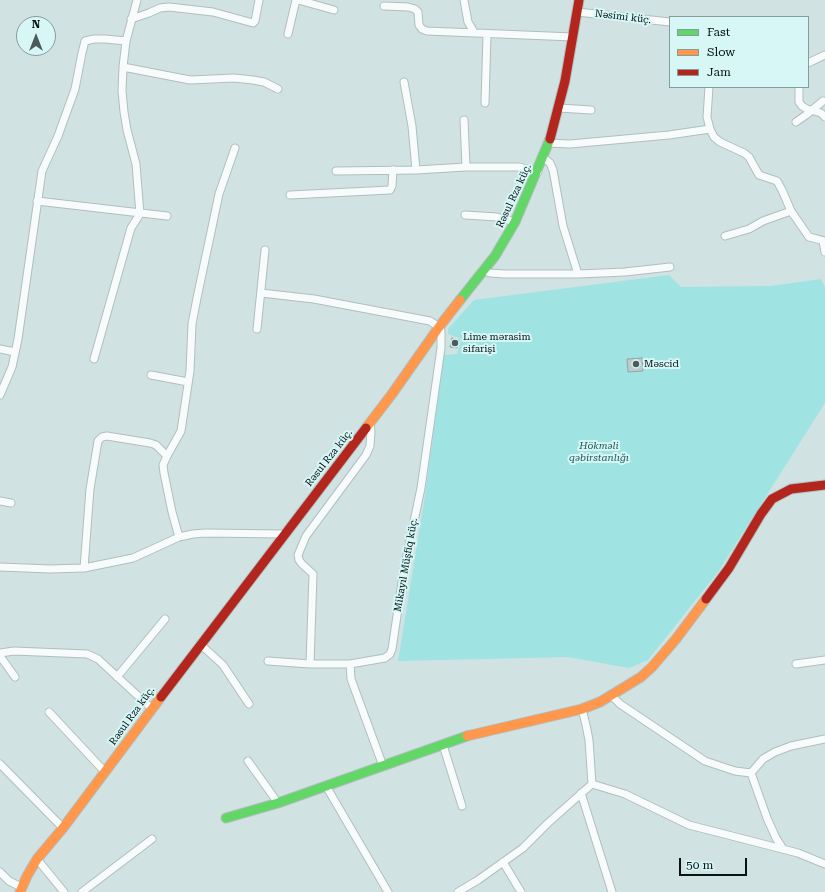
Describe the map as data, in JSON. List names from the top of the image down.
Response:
{
  "streets": {
    "street": ["Nəsimi küç.", "Rəsul Rza küç.", "Mikayıl Müşfiq küç."]
  },
  "crossings": [
    ["Nəsimi küç.", "Rəsul Rza küç."],
    ["Rəsul Rza küç.", "Mikayıl Müşfiq küç."]
  ],
  "parks": ["Hökməli qəbirstanlığı"],
  "places": ["Lime mərasim sifarişi", "Məscid"],
  "legend": ["Fast", "Slow", "Jam"],
  "scale_bar": "50 m",
  "north": "top"
}
